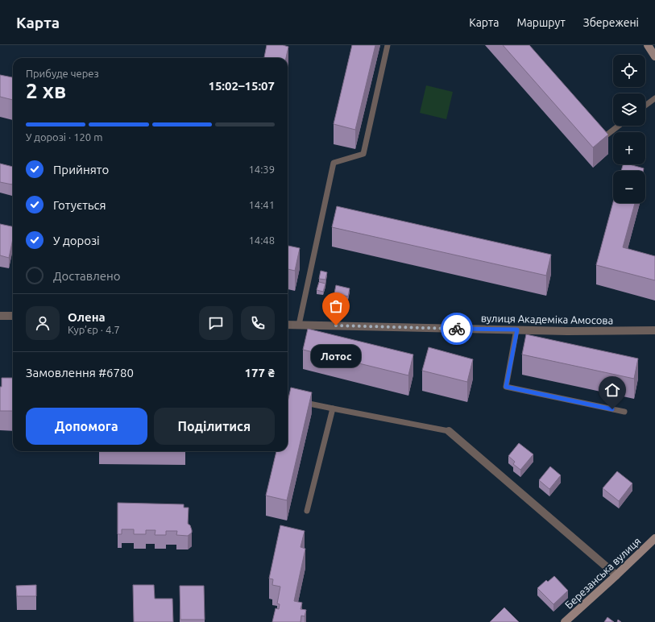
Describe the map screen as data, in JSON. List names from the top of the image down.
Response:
{
  "streets": {
    "street": ["вулиця Академіка Амосова", "Березанська вулиця"]
  },
  "places": ["Лотос"],
  "page": {
    "header": "Карта",
    "nav": ["Карта", "Маршрут", "Збережені"],
    "map_buttons": ["+", "−"],
    "heading": ["2 хв", "Прибуде через", "15:02–15:07"],
    "panel": [
      "Олена",
      "Кур’єр · 4.7",
      "Замовлення #6780",
      "177 ₴"
    ],
    "bar": "У дорозі · 120 m",
    "list": [
      ["Прийнято", "14:39"],
      ["Готується", "14:41"],
      ["У дорозі", "14:48"],
      "Доставлено"
    ],
    "bubble": "Лотос",
    "buttons": ["Допомога", "Поділитися"]
  }
}
